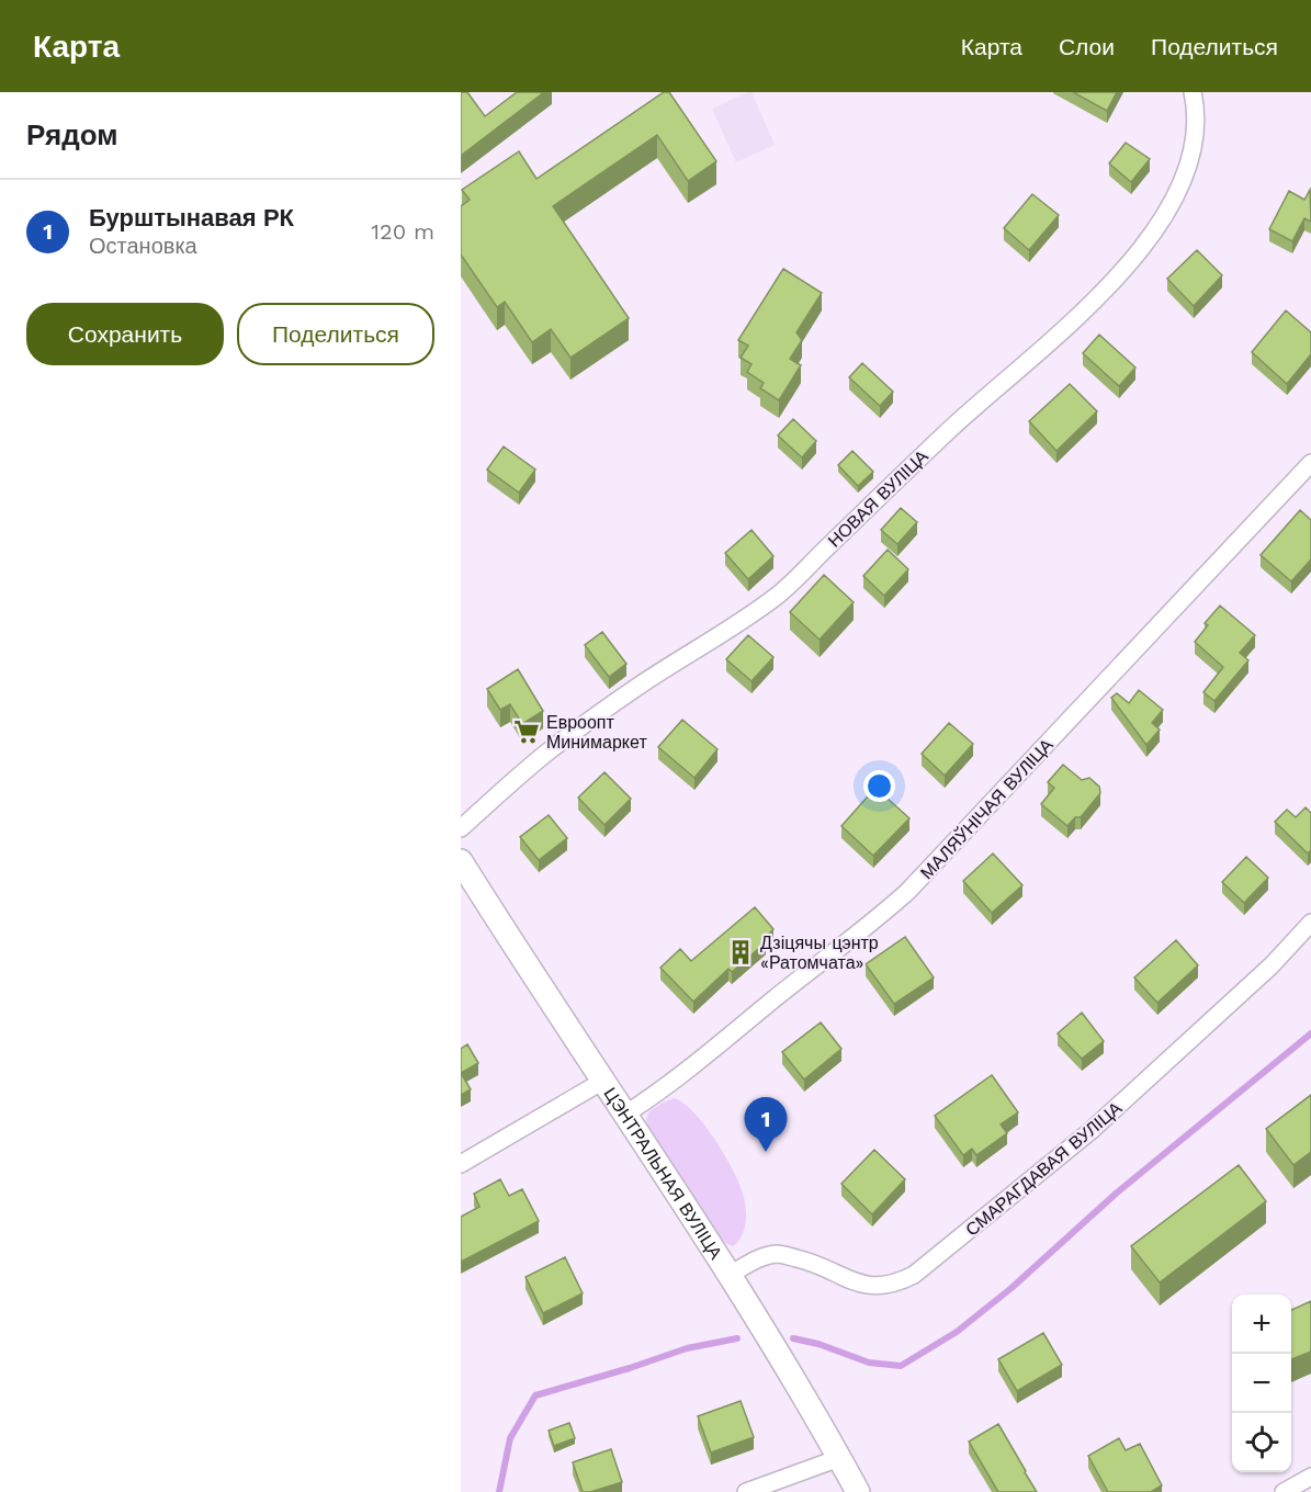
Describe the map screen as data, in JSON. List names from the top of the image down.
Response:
{
  "streets": {
    "street": [
      "НОВАЯ ВУЛІЦА",
      "МАЛЯЎНІЧАЯ ВУЛІЦА",
      "СМАРАГДАВАЯ ВУЛІЦА",
      "ЦЭНТРАЛЬНАЯ ВУЛІЦА"
    ]
  },
  "crossings": [
    ["МАЛЯЎНІЧАЯ ВУЛІЦА", "ЦЭНТРАЛЬНАЯ ВУЛІЦА"],
    ["СМАРАГДАВАЯ ВУЛІЦА", "ЦЭНТРАЛЬНАЯ ВУЛІЦА"]
  ],
  "places": {
    "supermarket": ["Евроопт Минимаркет"],
    "building": ["Дзіцячы цэнтр «Ратомчата»"]
  },
  "page": {
    "header": "Карта",
    "nav": ["Карта", "Слои", "Поделиться"],
    "heading": "Рядом",
    "list": [
      {
        "mark": "1",
        "name": "Бурштынавая РК",
        "note": "Остановка",
        "value": "120 m"
      }
    ],
    "buttons": ["Сохранить", "Поделиться"],
    "pins": "1",
    "map_buttons": ["+", "−"]
  }
}
